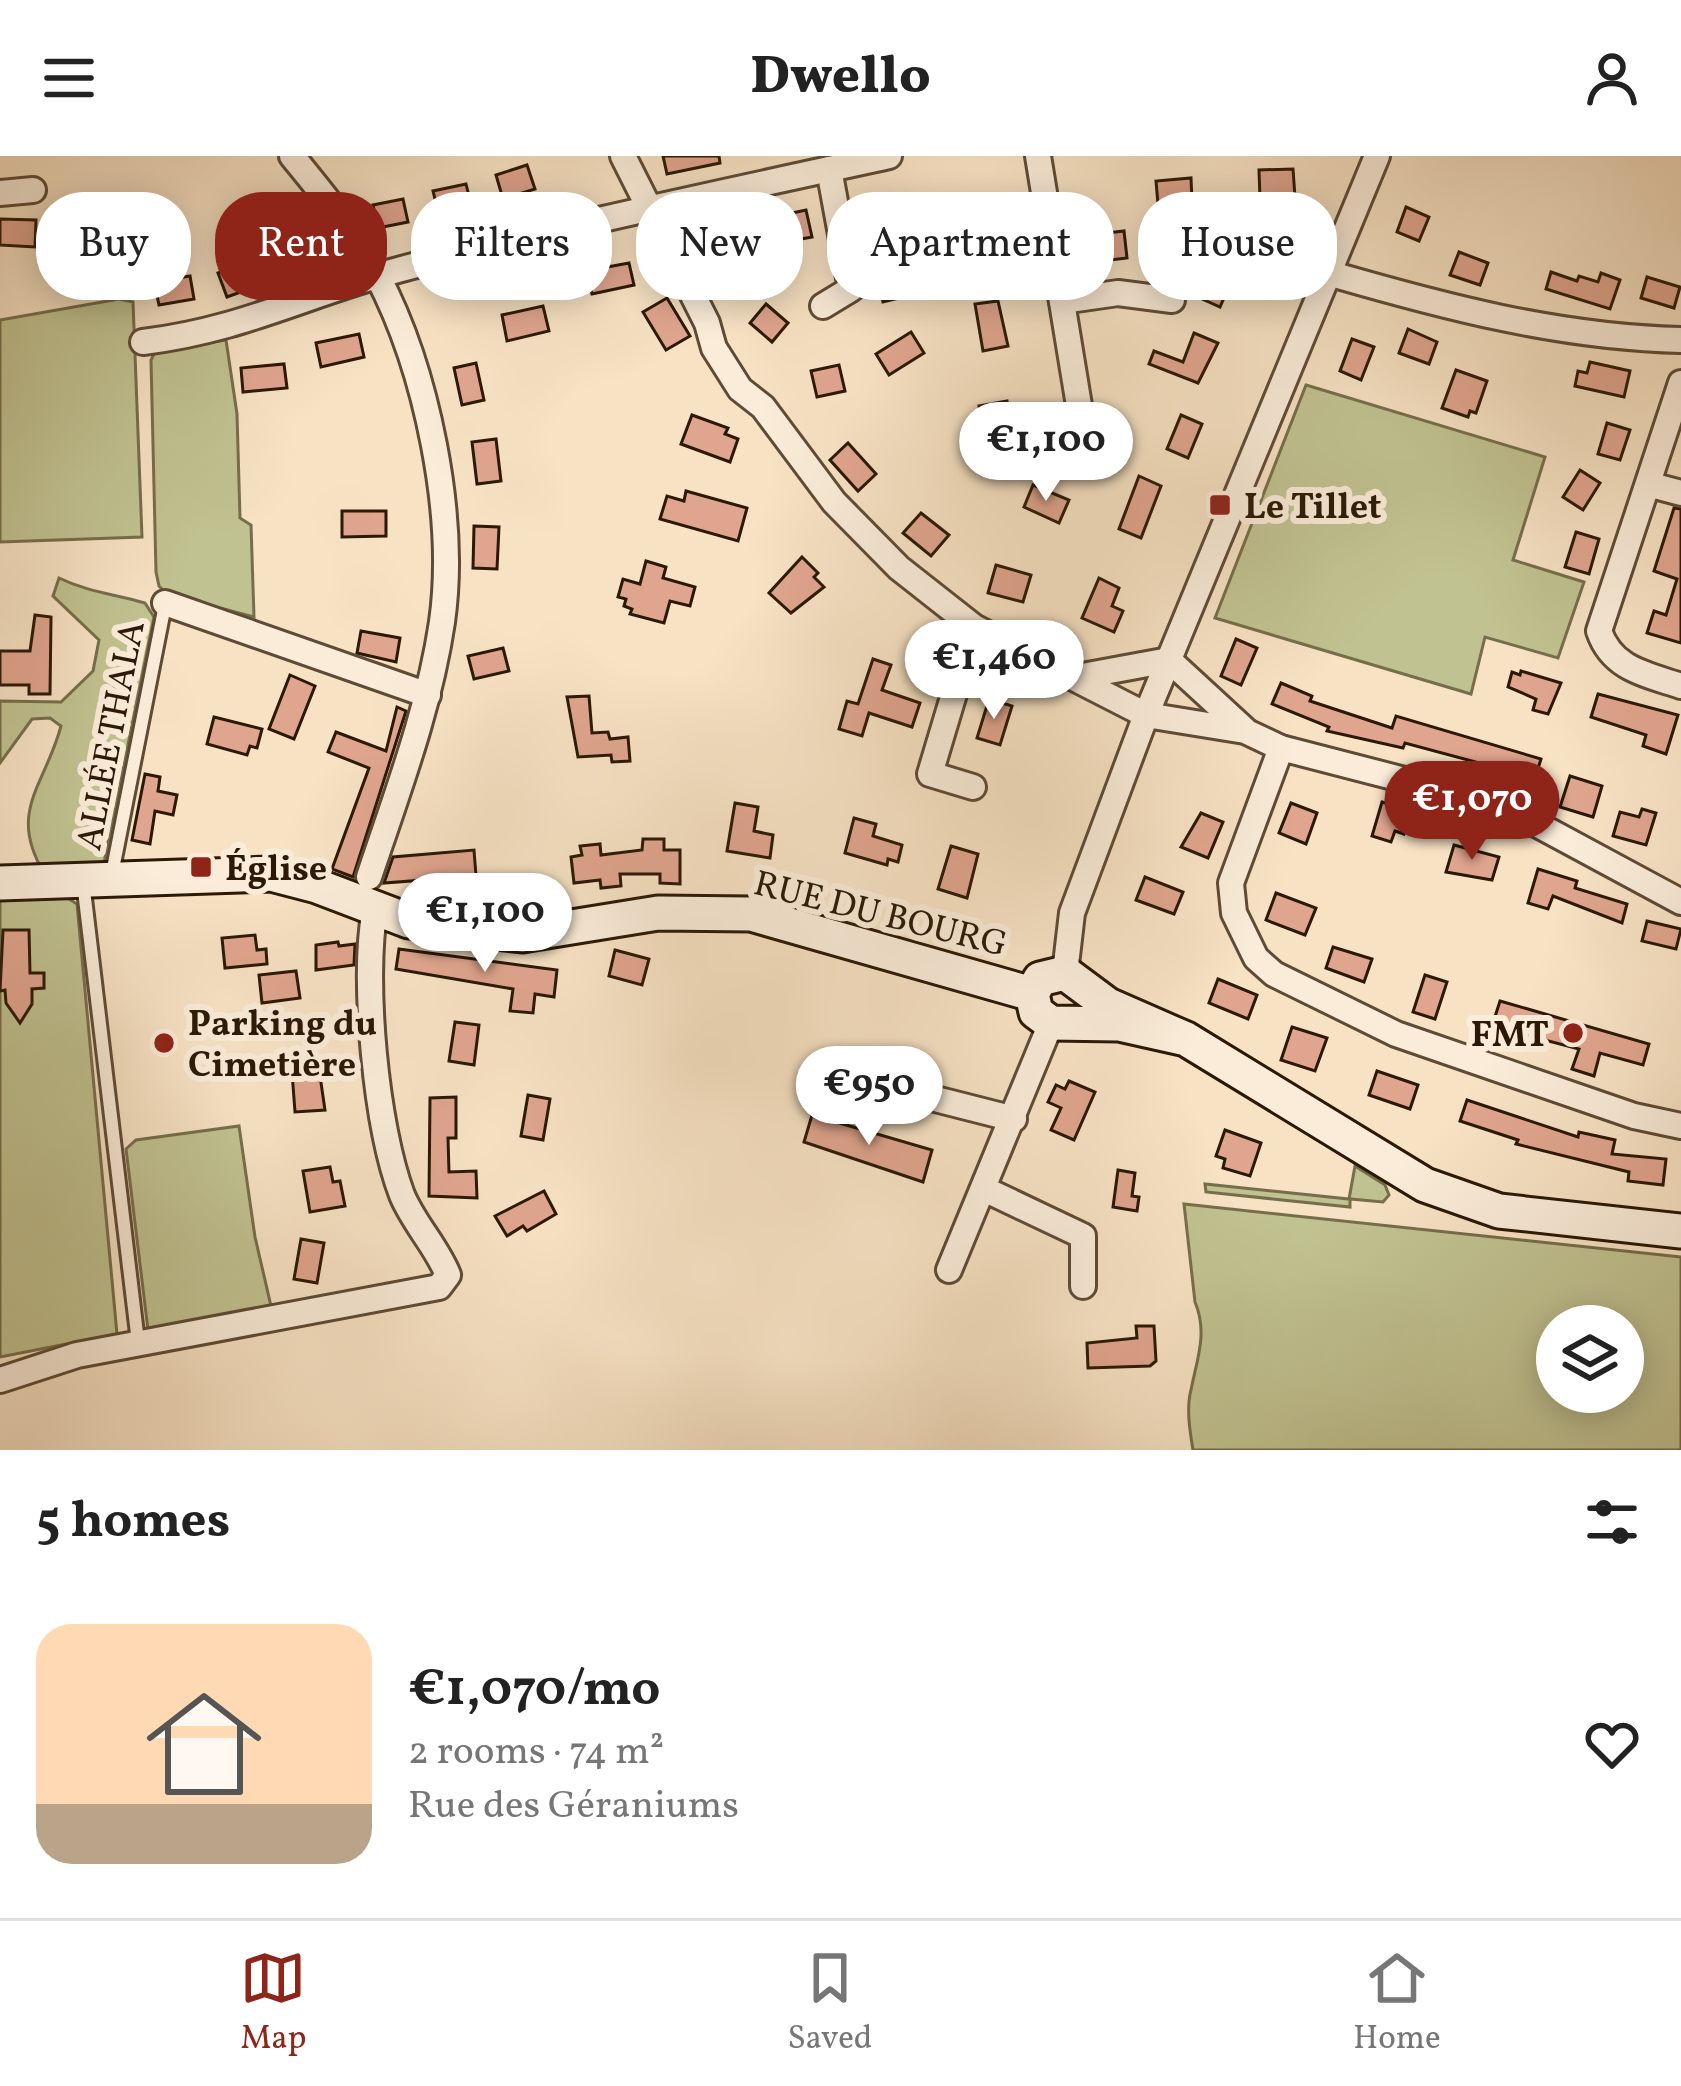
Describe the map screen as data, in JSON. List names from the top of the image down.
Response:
{
  "streets": {
    "street": ["RUE DU BOURG"],
    "lane": ["ALLÉE THALA"]
  },
  "crossings": [
    ["ALLÉE THALA", "RUE DU BOURG"]
  ],
  "places": {
    "transit": ["Le Tillet", "Église"],
    "other": ["FMT", "Parking du Cimetière"]
  },
  "page": {
    "header": "Dwello",
    "chip": [
      "Buy",
      "Rent",
      "Filters",
      "New",
      "Apartment",
      "House"
    ],
    "price": [
      "€1,100",
      "€1,460",
      "€1,070",
      "€1,100",
      "€950"
    ],
    "heading": "5 homes",
    "list": [
      {
        "name": "€1,070/mo",
        "note": "2 rooms · 74 m² · Rue des Géraniums"
      }
    ],
    "tabs": ["Map", "Saved", "Home"]
  }
}
